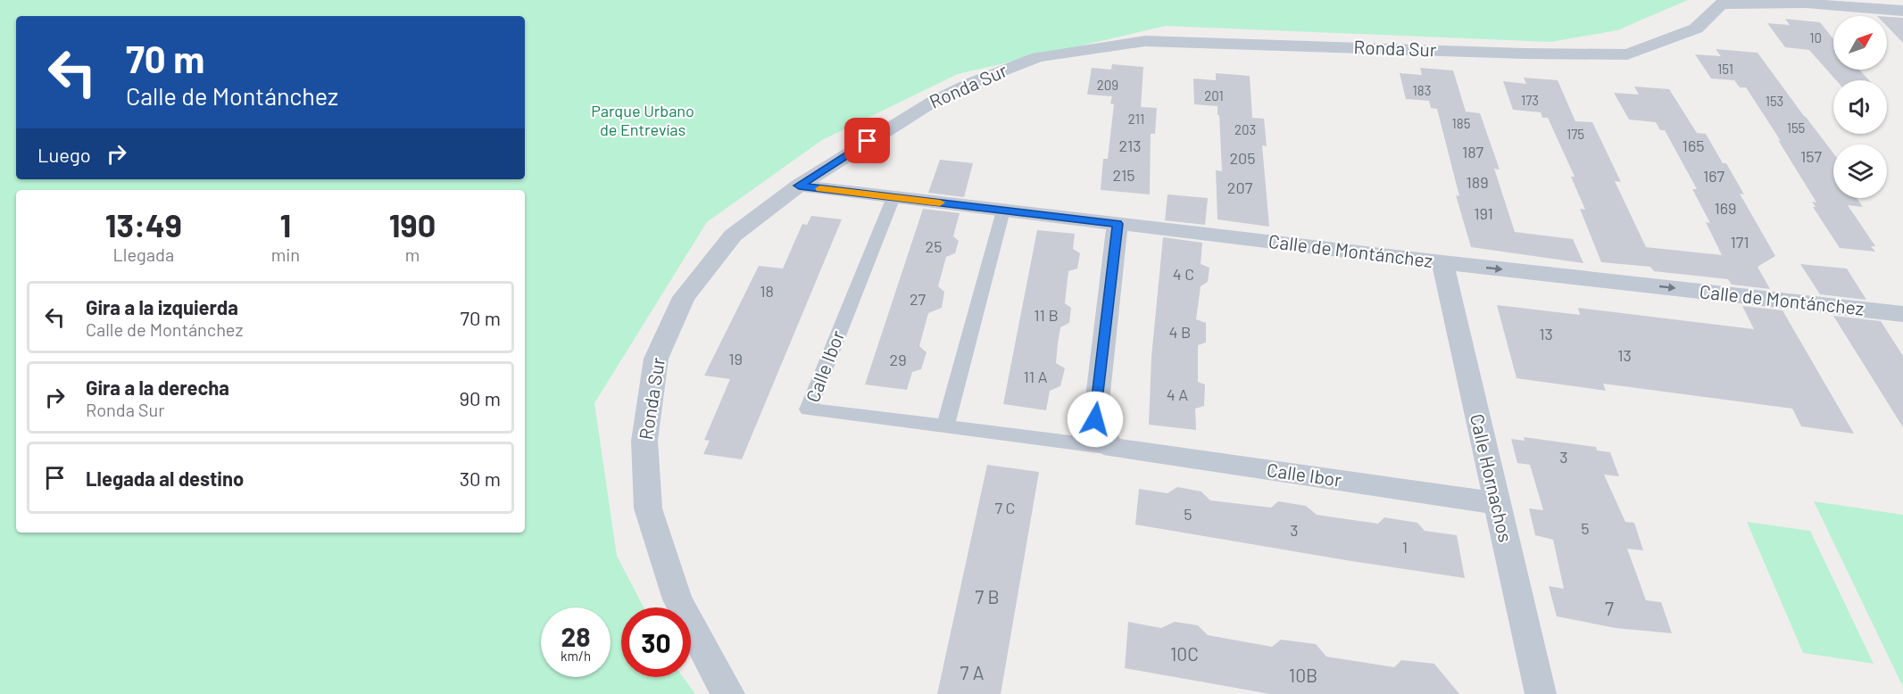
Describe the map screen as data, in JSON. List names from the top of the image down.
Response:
{
  "streets": {
    "street": [
      "Ronda Sur",
      "Calle de Montánchez",
      "Calle Ibor",
      "Calle Hornachos"
    ]
  },
  "crossings": [
    ["Ronda Sur", "Calle de Montánchez"],
    ["Calle de Montánchez", "Calle Ibor"],
    ["Calle de Montánchez", "Calle Hornachos"],
    ["Calle Ibor", "Calle Hornachos"]
  ],
  "one_way": ["Calle de Montánchez"],
  "parks": ["Parque Urbano de Entrevías"],
  "house_numbers": [
    "10",
    "151",
    "209",
    "183",
    "201",
    "173",
    "153",
    "211",
    "185",
    "155",
    "203",
    "175",
    "213",
    "165",
    "187",
    "157",
    "205",
    "215",
    "167",
    "189",
    "207",
    "169",
    "191",
    "171",
    "25",
    "4 C",
    "18",
    "27",
    "11 B",
    "4 B",
    "13",
    "13",
    "19",
    "29",
    "11 A",
    "4 A",
    "3",
    "7 C",
    "5",
    "5",
    "3",
    "1",
    "7 B",
    "7",
    "10C",
    "7 A",
    "10B"
  ],
  "north": "top right",
  "page": {
    "turn": ["70 m", "Calle de Montánchez"],
    "then": "Luego",
    "eta": [
      "13:49",
      "Llegada",
      "1",
      "min",
      "190",
      "m"
    ],
    "list": [
      {
        "name": "Gira a la izquierda",
        "note": "Calle de Montánchez",
        "value": "70 m"
      },
      {
        "name": "Gira a la derecha",
        "note": "Ronda Sur",
        "value": "90 m"
      },
      {
        "name": "Llegada al destino",
        "value": "30 m"
      }
    ],
    "speed": "28 km/h",
    "limit": "30"
  }
}
